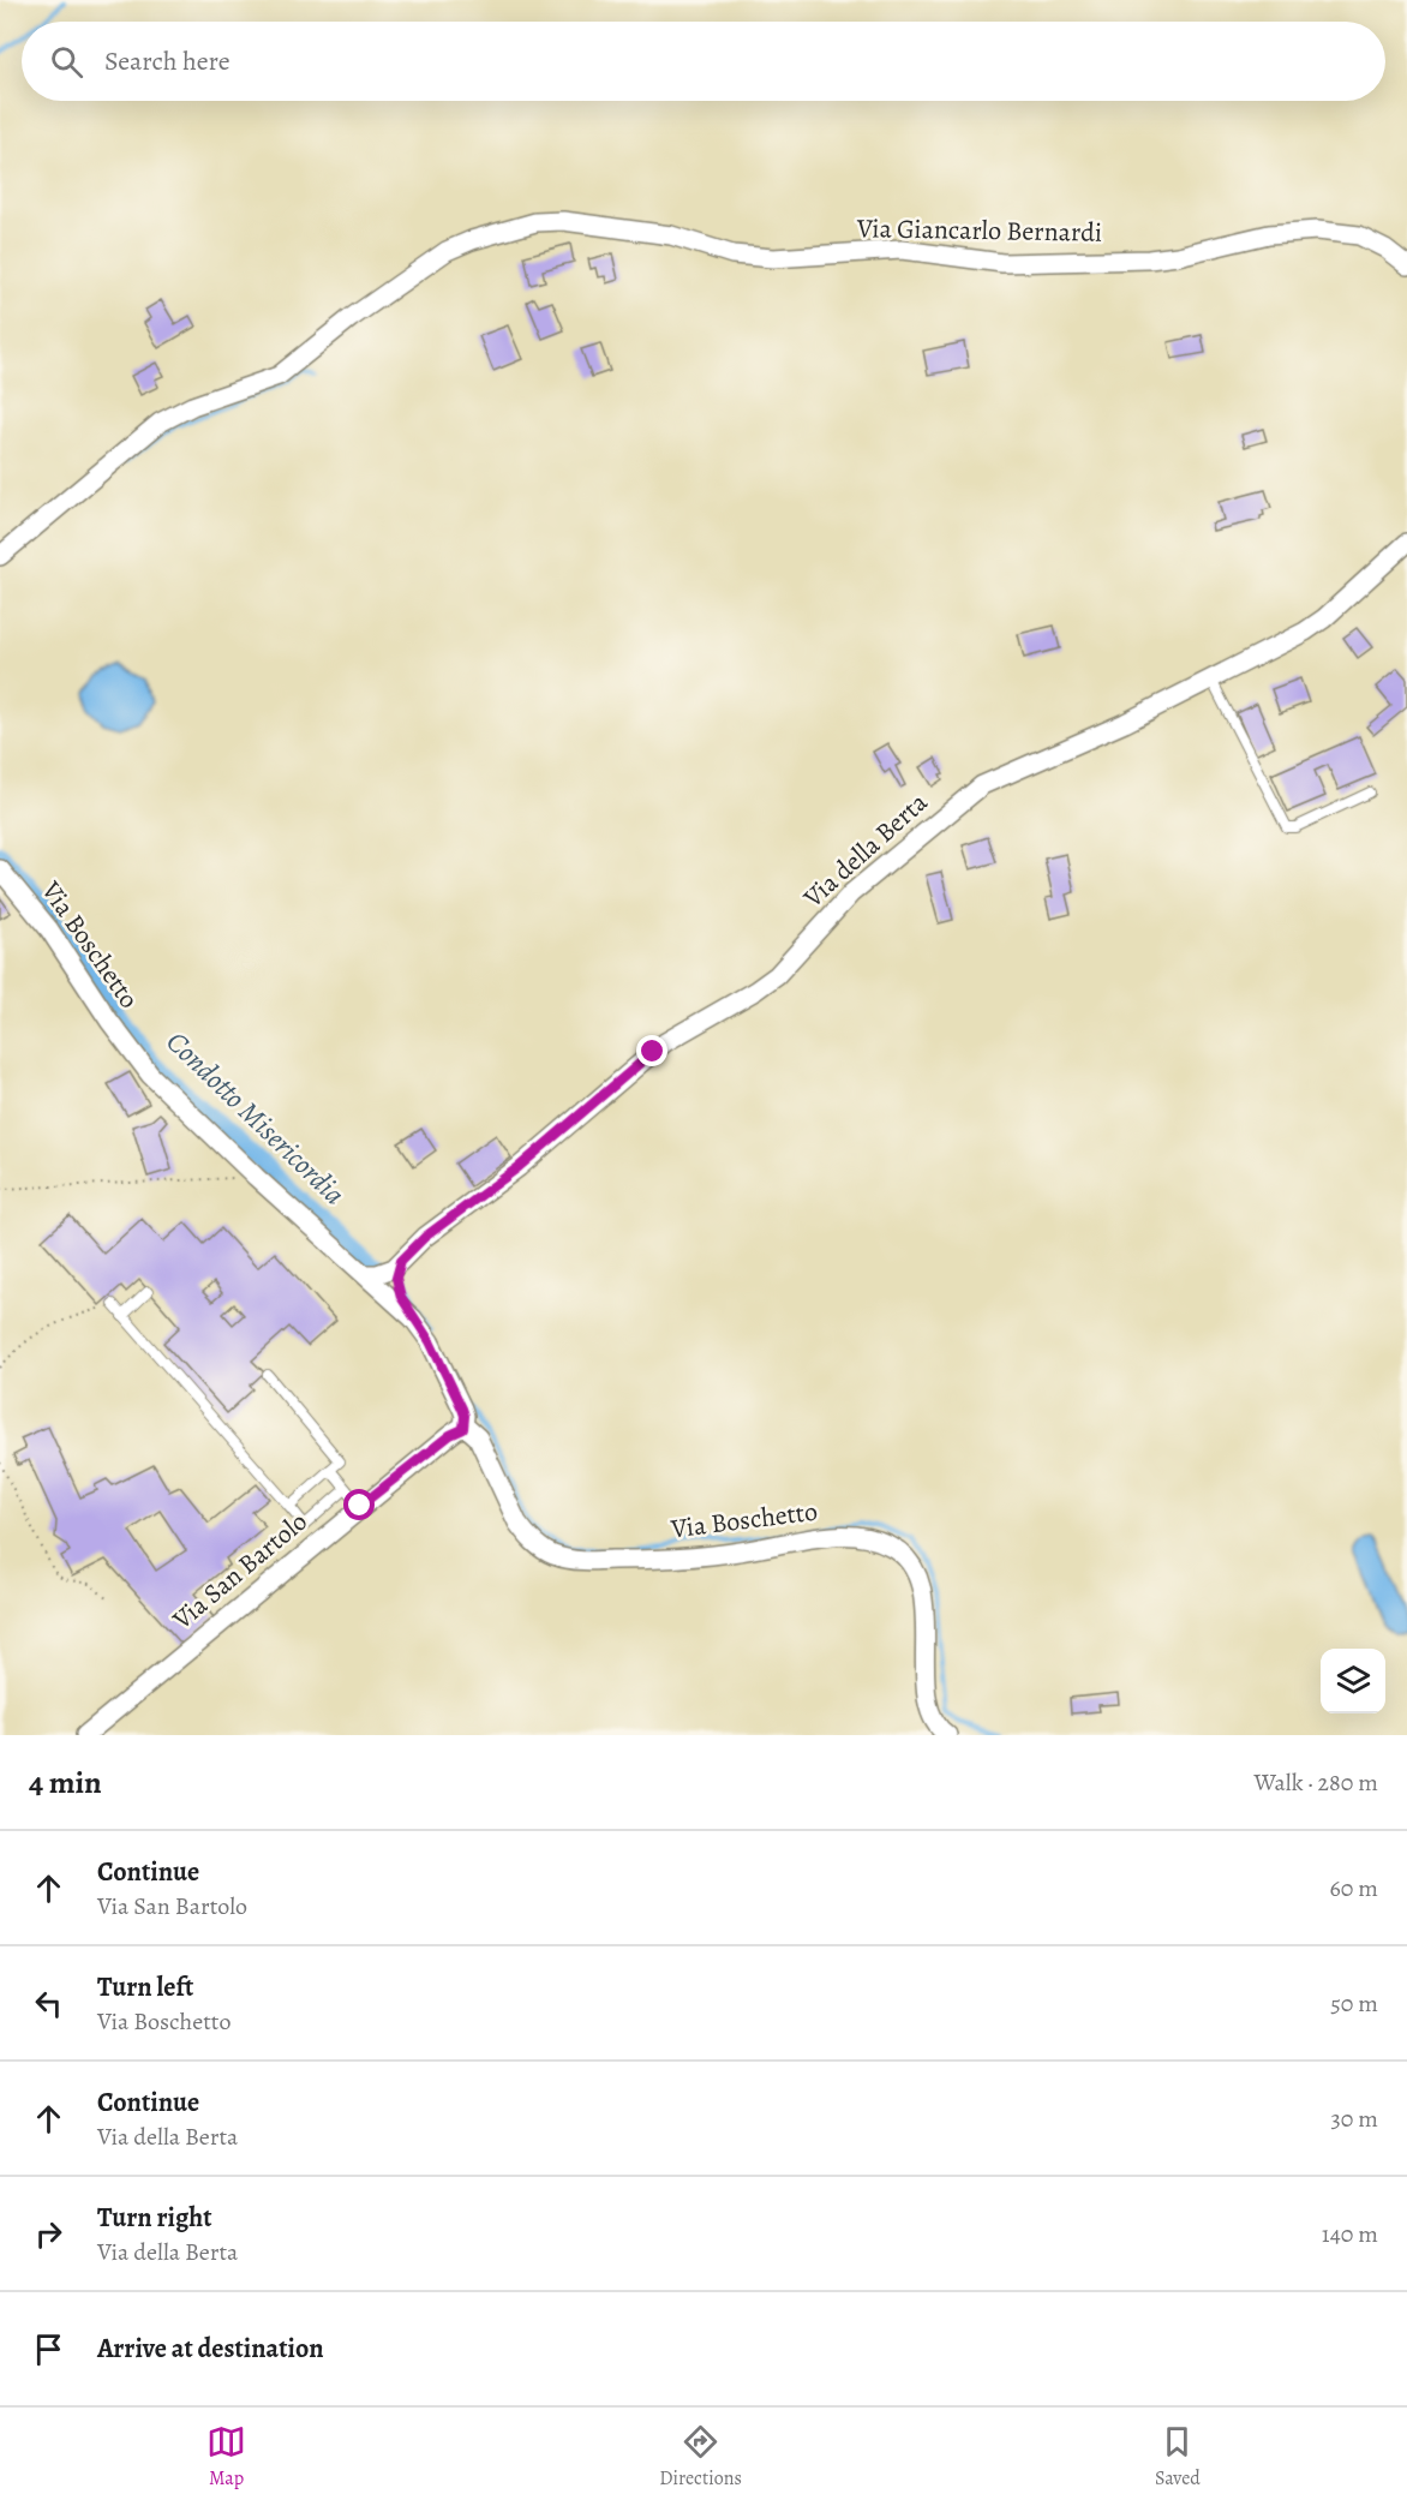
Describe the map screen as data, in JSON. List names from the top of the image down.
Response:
{
  "streets": {
    "street": [
      "Via Giancarlo Bernardi",
      "Via della Berta",
      "Via Boschetto",
      "Via San Bartolo"
    ]
  },
  "crossings": [
    ["Via della Berta", "Via Boschetto"],
    ["Via Boschetto", "Via San Bartolo"]
  ],
  "water": ["Condotto Misericordia"],
  "page": {
    "search": "Search here",
    "heading": ["4 min", "Walk · 280 m"],
    "list": [
      ["Continue", "Via San Bartolo", "60 m"],
      ["Turn left", "Via Boschetto", "50 m"],
      ["Continue", "Via della Berta", "30 m"],
      ["Turn right", "Via della Berta", "140 m"],
      "Arrive at destination"
    ],
    "nav": ["Map", "Directions", "Saved"]
  }
}
